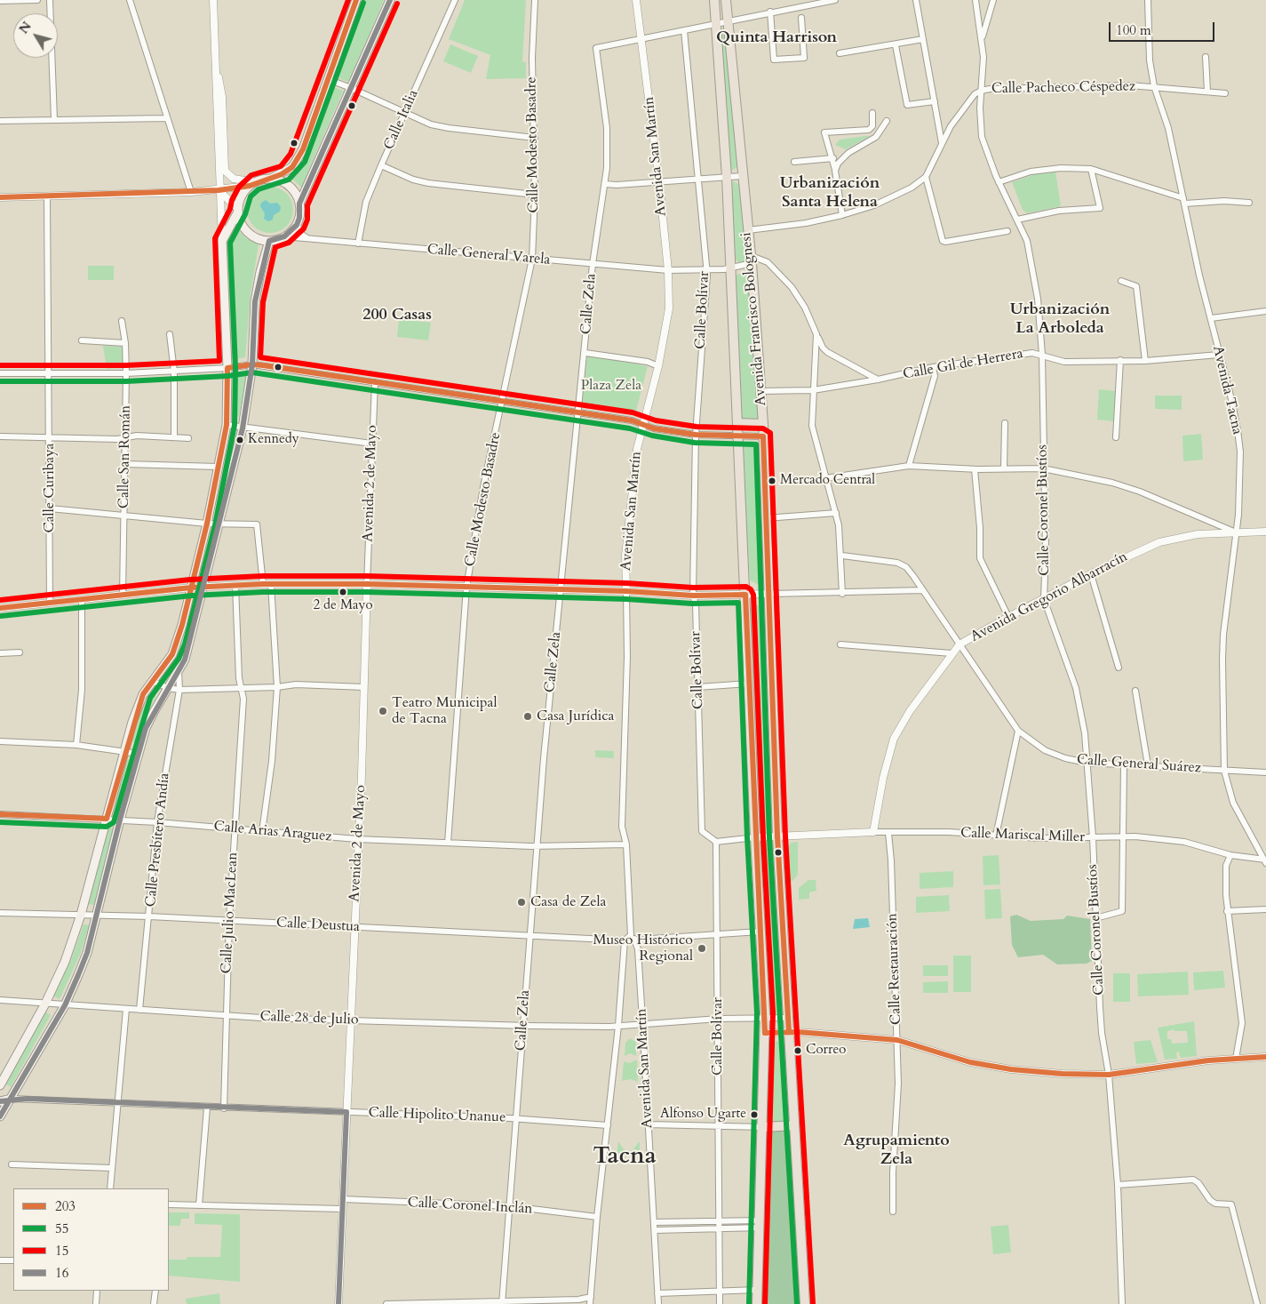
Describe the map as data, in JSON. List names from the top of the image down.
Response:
{
  "streets": {
    "main road": ["Avenida Francisco Bolognesi", "Calle Hipolito Unanue"],
    "street": [
      "Calle Pacheco Céspedez",
      "Calle Italia",
      "Calle Modesto Basadre",
      "Avenida San Martín",
      "Calle General Varela",
      "Calle Zela",
      "Calle Bolívar",
      "Calle Gil de Herrera",
      "Avenida Tacna",
      "Calle San Román",
      "Avenida 2 de Mayo",
      "Calle Curibaya",
      "Calle Coronel Bustíos",
      "Avenida Gregorio Albarracín",
      "Calle General Suárez",
      "Calle Arias Araguez",
      "Calle Mariscal Miller",
      "Calle Presbítero Andía",
      "Calle Julio MacLean",
      "Calle Deustua",
      "Calle Restauración",
      "Calle 28 de Julio",
      "Calle Coronel Inclán"
    ]
  },
  "crossings": [
    ["Calle Pacheco Céspedez", "Avenida Tacna"],
    ["Calle Pacheco Céspedez", "Calle Coronel Bustíos"],
    ["Calle Italia", "Calle General Varela"],
    ["Calle Modesto Basadre", "Calle General Varela"],
    ["Calle Modesto Basadre", "Calle Arias Araguez"],
    ["Avenida San Martín", "Calle General Varela"],
    ["Avenida San Martín", "Calle Zela"],
    ["Avenida San Martín", "Calle Arias Araguez"],
    ["Avenida San Martín", "Calle Deustua"],
    ["Avenida San Martín", "Calle 28 de Julio"],
    ["Avenida San Martín", "Calle Hipolito Unanue"],
    ["Avenida San Martín", "Calle Coronel Inclán"],
    ["Calle General Varela", "Calle Zela"],
    ["Calle General Varela", "Calle Bolívar"],
    ["Calle General Varela", "Avenida Francisco Bolognesi"],
    ["Calle Zela", "Calle Arias Araguez"],
    ["Calle Zela", "Calle Deustua"],
    ["Calle Zela", "Calle 28 de Julio"],
    ["Calle Zela", "Calle Hipolito Unanue"],
    ["Calle Zela", "Calle Coronel Inclán"],
    ["Calle Bolívar", "Calle Deustua"],
    ["Calle Bolívar", "Calle 28 de Julio"],
    ["Avenida Francisco Bolognesi", "Calle Gil de Herrera"],
    ["Avenida Francisco Bolognesi", "Calle Mariscal Miller"],
    ["Avenida Francisco Bolognesi", "Calle Deustua"],
    ["Avenida Francisco Bolognesi", "Calle 28 de Julio"],
    ["Calle Gil de Herrera", "Avenida Tacna"],
    ["Calle Gil de Herrera", "Calle Coronel Bustíos"],
    ["Avenida Tacna", "Avenida Gregorio Albarracín"],
    ["Avenida Tacna", "Calle General Suárez"],
    ["Avenida Tacna", "Calle Mariscal Miller"],
    ["Avenida 2 de Mayo", "Calle Arias Araguez"],
    ["Avenida 2 de Mayo", "Calle Deustua"],
    ["Avenida 2 de Mayo", "Calle 28 de Julio"],
    ["Avenida 2 de Mayo", "Calle Hipolito Unanue"],
    ["Avenida 2 de Mayo", "Calle Coronel Inclán"],
    ["Calle Coronel Bustíos", "Avenida Gregorio Albarracín"],
    ["Calle Coronel Bustíos", "Calle General Suárez"],
    ["Calle Coronel Bustíos", "Calle Mariscal Miller"],
    ["Avenida Gregorio Albarracín", "Calle General Suárez"],
    ["Avenida Gregorio Albarracín", "Calle Mariscal Miller"],
    ["Calle Arias Araguez", "Calle Presbítero Andía"],
    ["Calle Arias Araguez", "Calle Julio MacLean"],
    ["Calle Mariscal Miller", "Calle Restauración"],
    ["Calle Presbítero Andía", "Calle Deustua"],
    ["Calle Presbítero Andía", "Calle 28 de Julio"],
    ["Calle Julio MacLean", "Calle Deustua"],
    ["Calle Julio MacLean", "Calle 28 de Julio"],
    ["Calle Julio MacLean", "Calle Hipolito Unanue"]
  ],
  "districts": [
    "Quinta Harrison",
    "Urbanización Santa Helena",
    "Urbanización La Arboleda",
    "200 Casas",
    "Agrupamiento Zela",
    "Tacna"
  ],
  "parks": ["Plaza Zela"],
  "places": [
    "Kennedy",
    "Mercado Central",
    "2 de Mayo",
    "Teatro Municipal de Tacna",
    "Casa Jurídica",
    "Casa de Zela",
    "Museo Histórico Regional",
    "Correo",
    "Alfonso Ugarte"
  ],
  "lines": [
    "transit line 203",
    "transit line 15",
    "transit line 16",
    "transit line 55"
  ],
  "legend": [
    "203",
    "55",
    "15",
    "16"
  ],
  "scale_bar": "100 m",
  "north": "top left"
}
